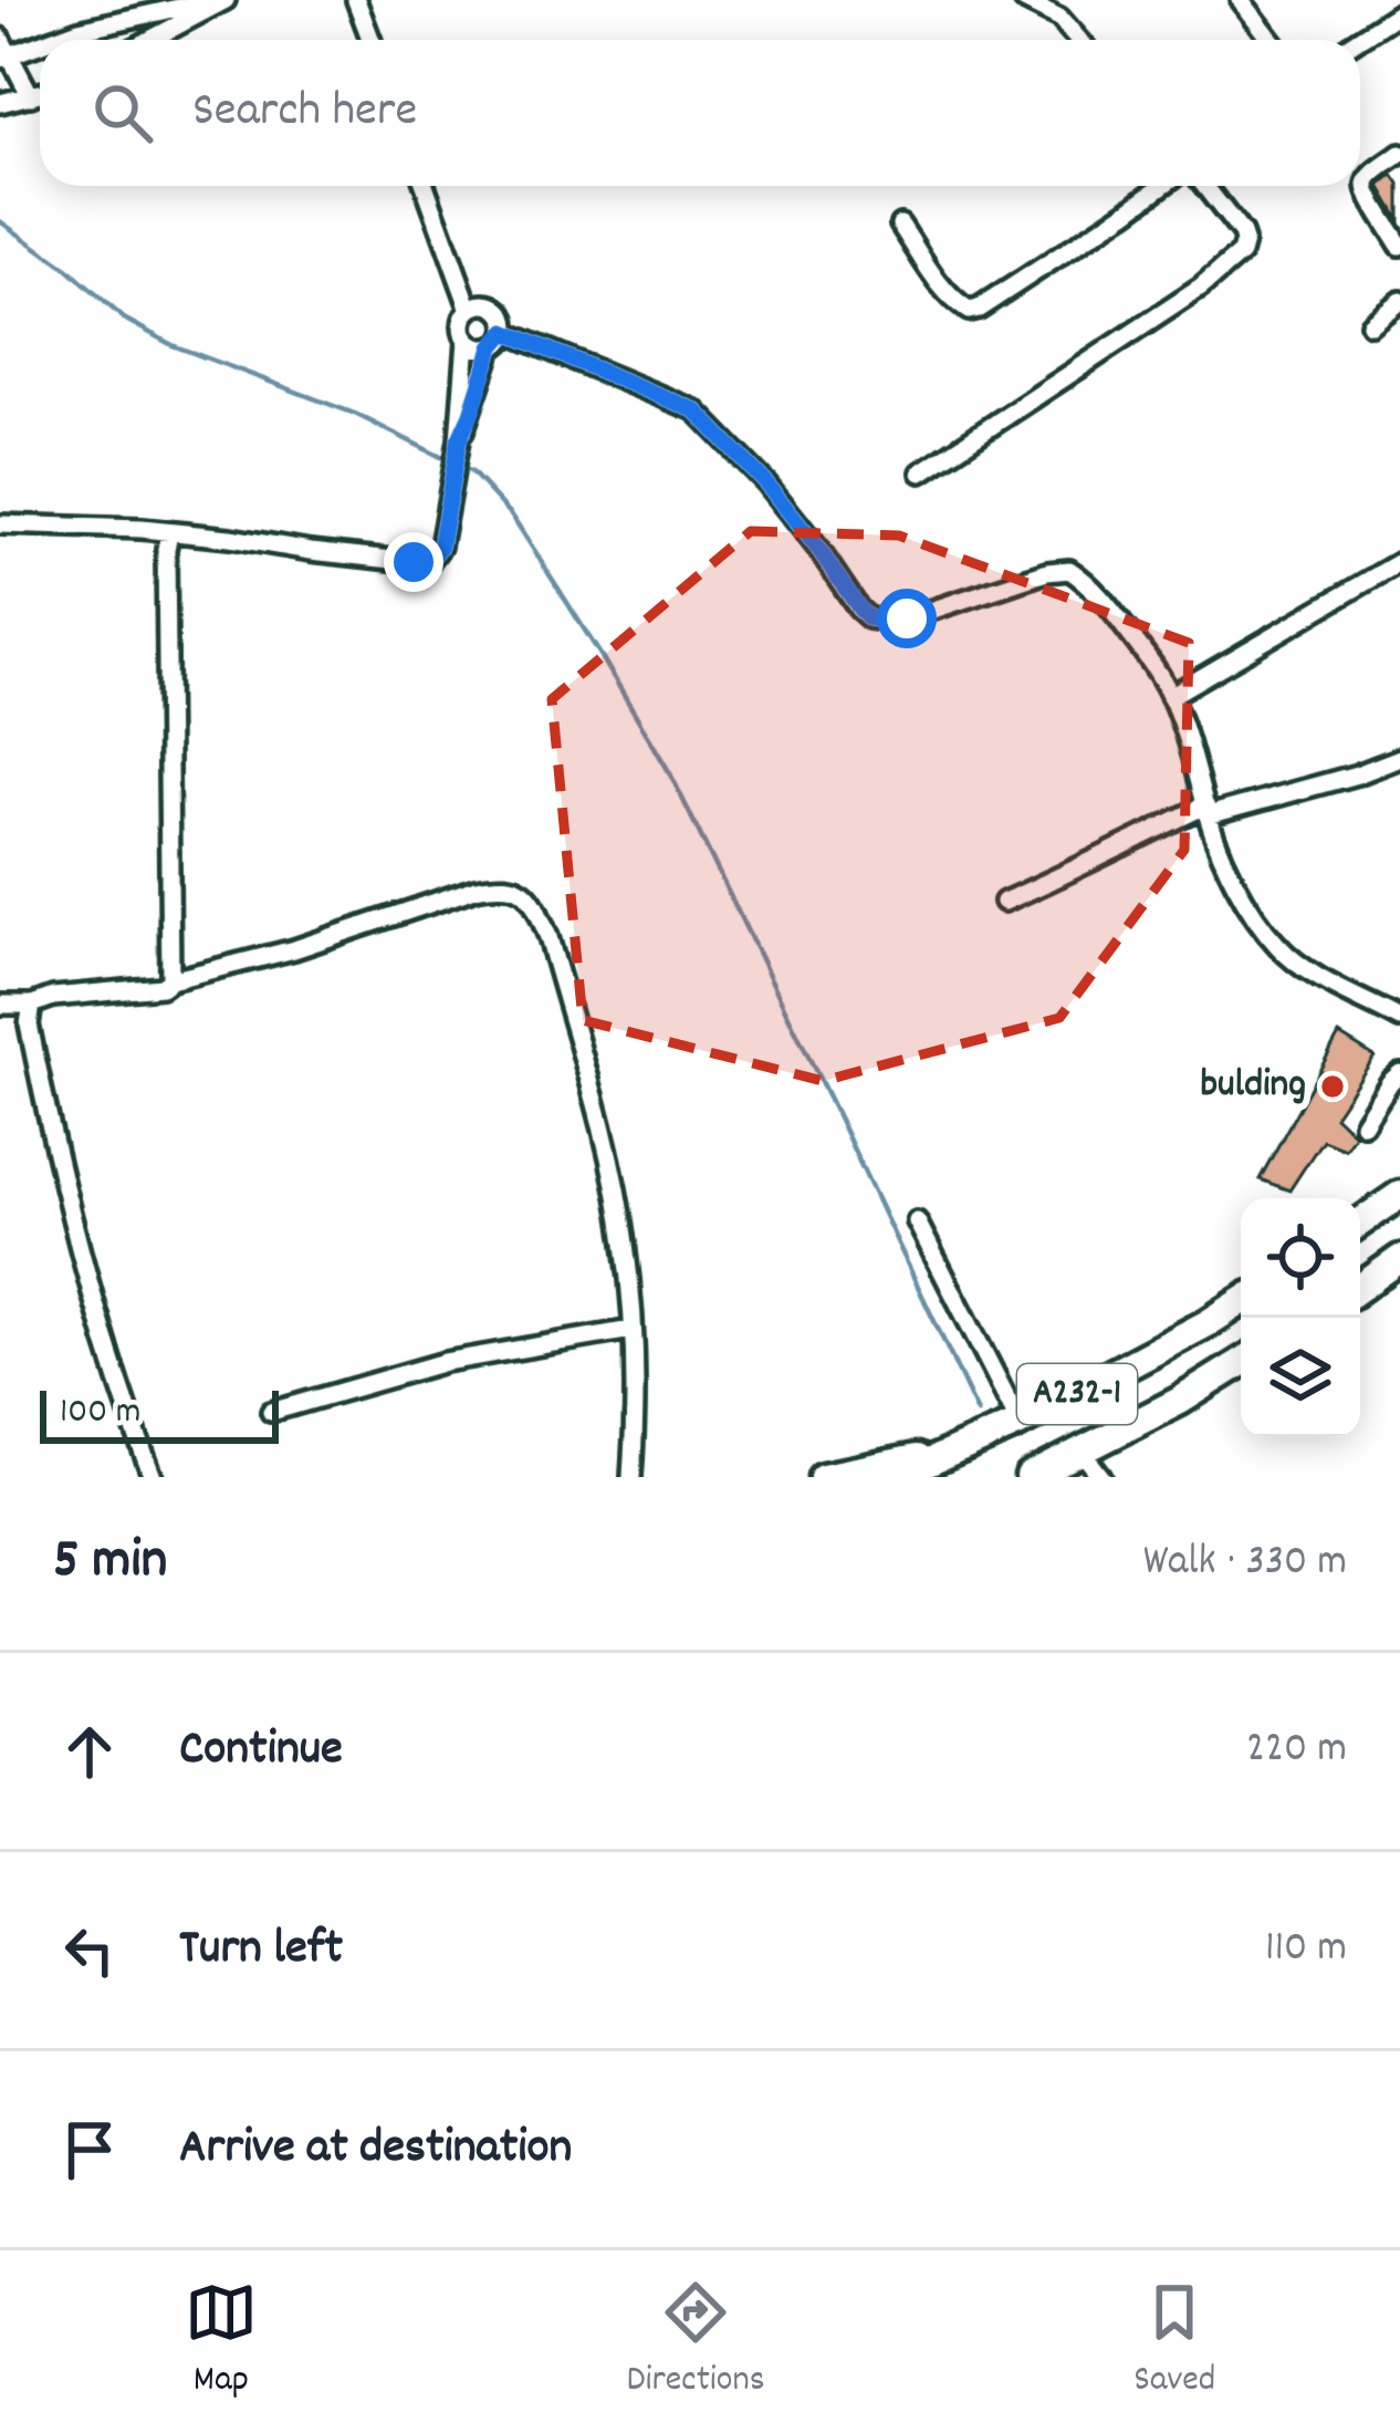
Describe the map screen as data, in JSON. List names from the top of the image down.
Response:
{
  "streets": {
    "highway": ["A232-1"]
  },
  "places": ["bulding"],
  "scale_bar": "100 m",
  "page": {
    "search": "Search here",
    "scale": "100 m",
    "heading": ["5 min", "Walk · 330 m"],
    "list": [
      ["Continue", "220 m"],
      ["Turn left", "110 m"],
      "Arrive at destination"
    ],
    "nav": ["Map", "Directions", "Saved"]
  }
}
